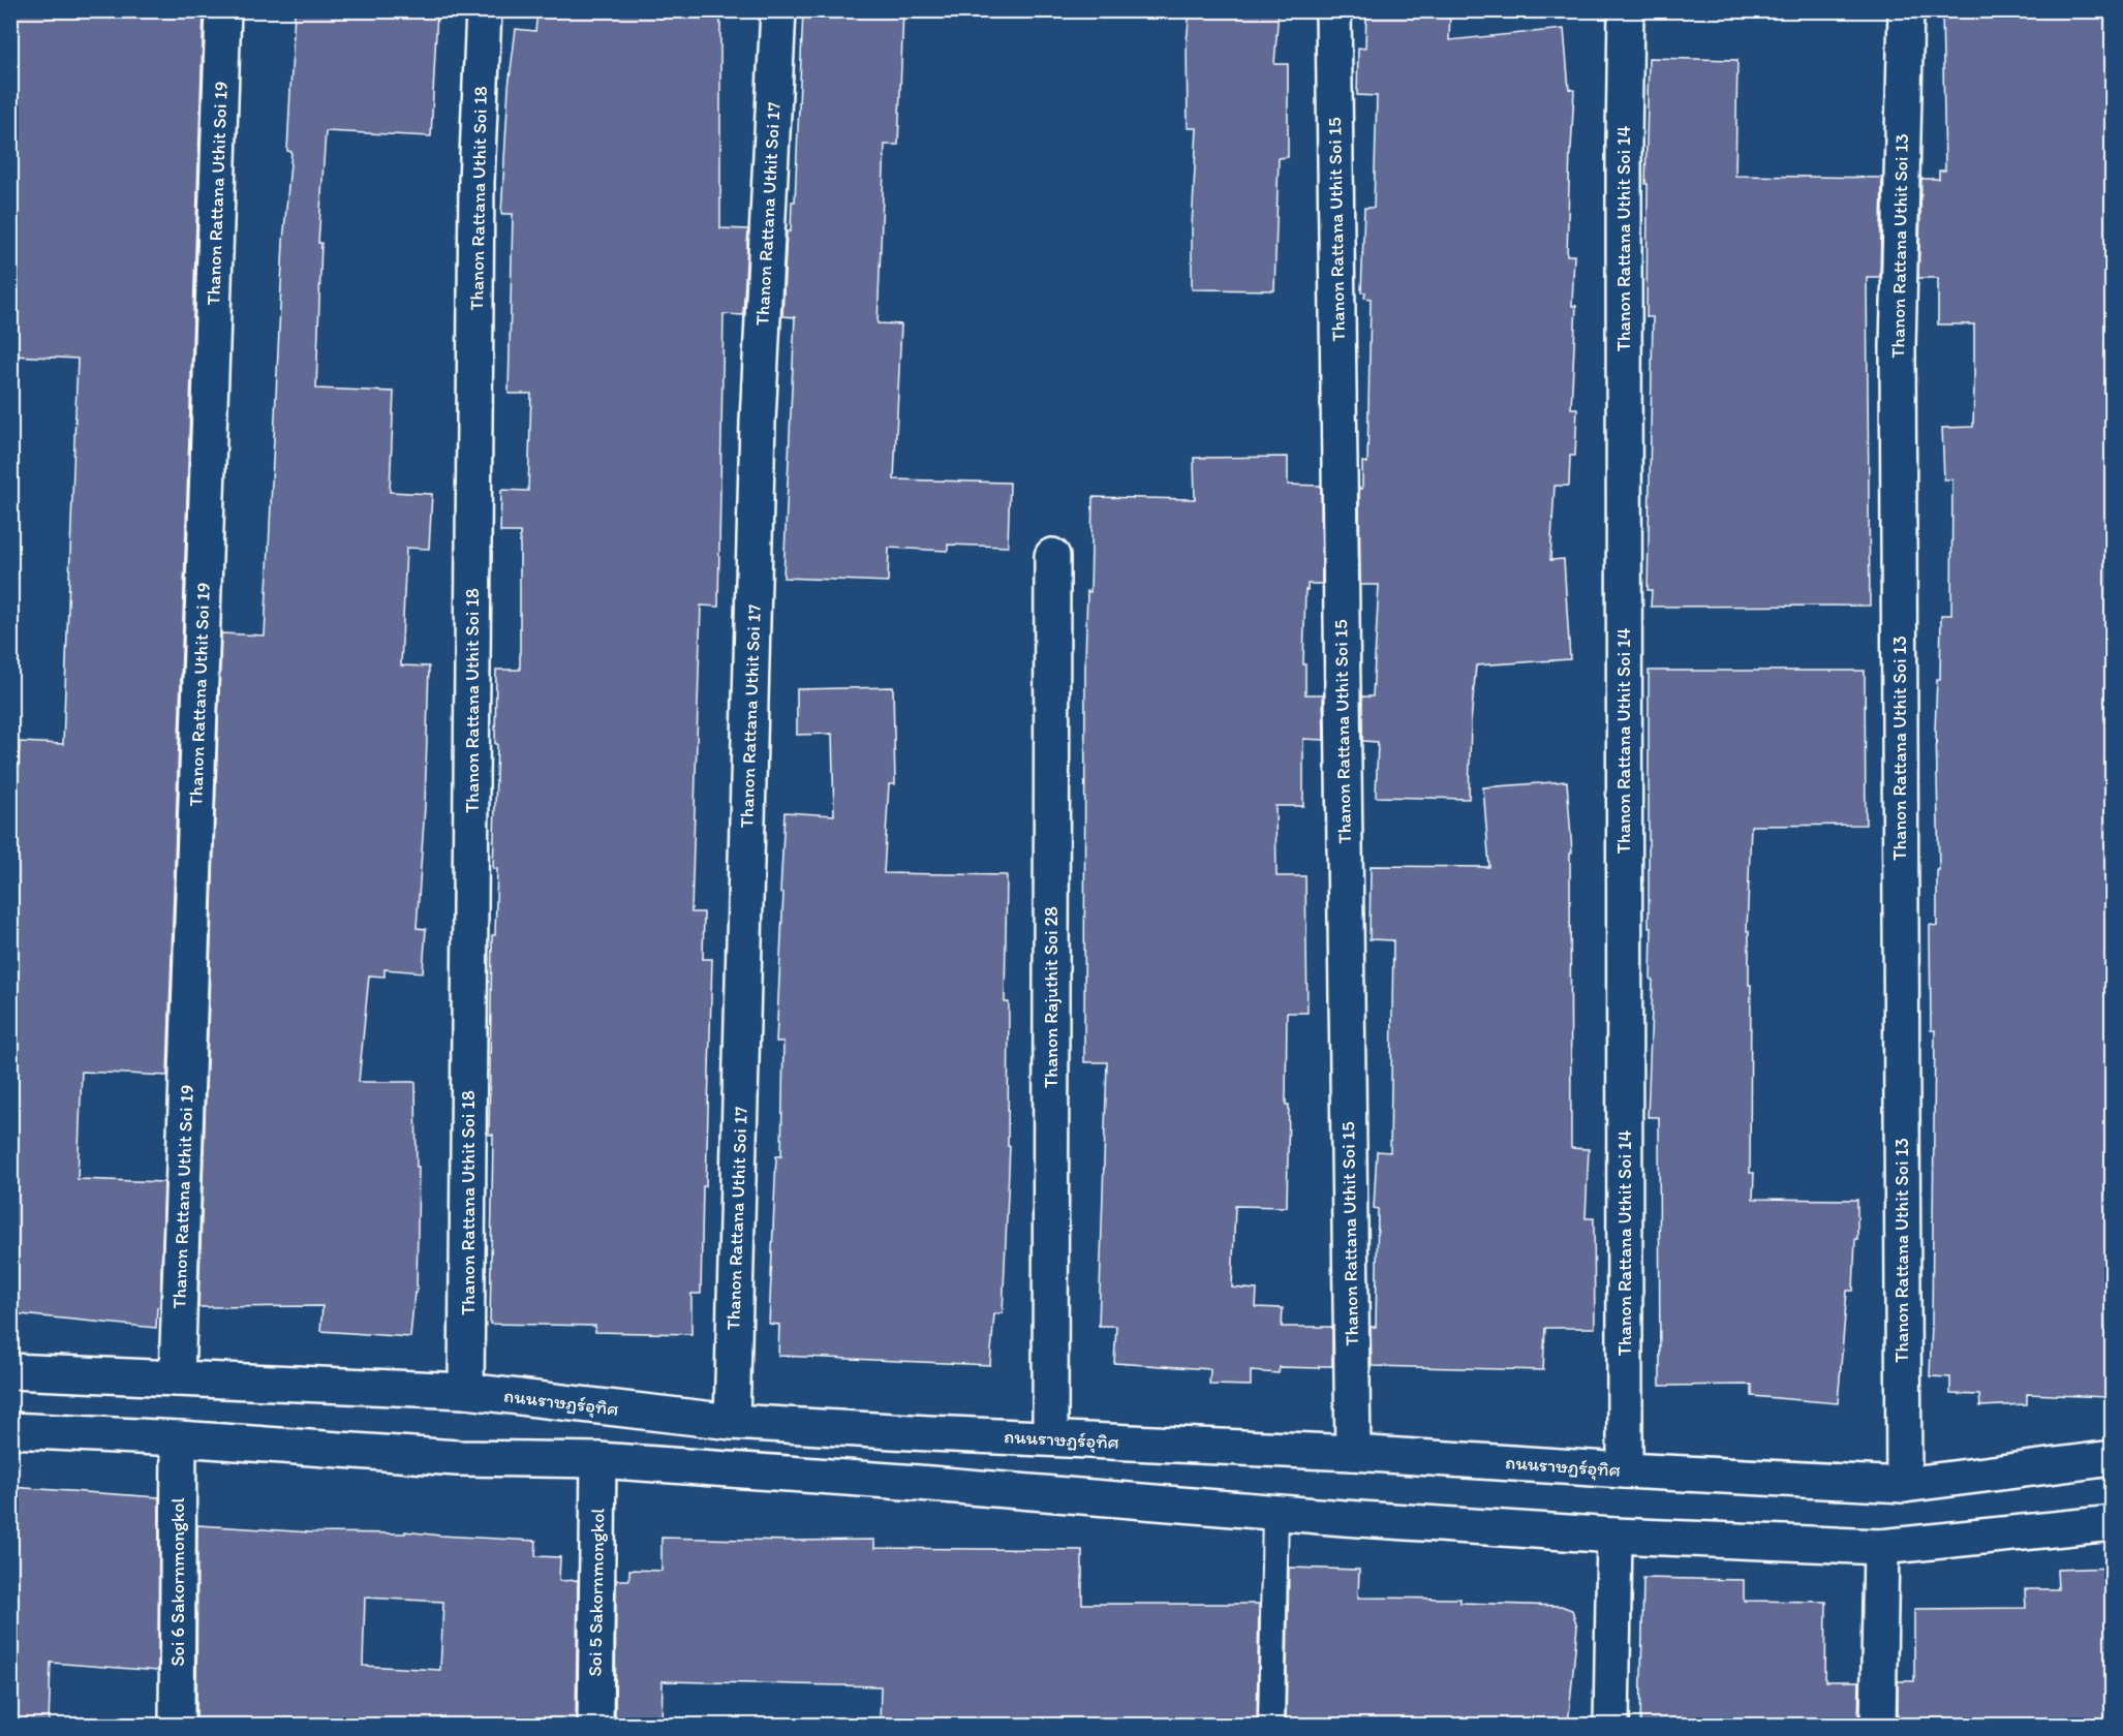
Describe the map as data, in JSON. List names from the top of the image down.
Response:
{
  "streets": {
    "street": [
      "Thanon Rattana Uthit Soi 19",
      "Thanon Rattana Uthit Soi 18",
      "Thanon Rattana Uthit Soi 17",
      "Thanon Rattana Uthit Soi 15",
      "Thanon Rattana Uthit Soi 14",
      "Thanon Rattana Uthit Soi 13",
      "Thanon Rajuthit Soi 28",
      "ถนนราษฏร์อุทิศ",
      "Soi 6 Sakornmongkol",
      "Soi 5 Sakornmongkol"
    ]
  },
  "crossings": [
    ["Thanon Rattana Uthit Soi 19", "ถนนราษฏร์อุทิศ"],
    ["Thanon Rattana Uthit Soi 18", "ถนนราษฏร์อุทิศ"],
    ["Thanon Rattana Uthit Soi 17", "ถนนราษฏร์อุทิศ"],
    ["Thanon Rattana Uthit Soi 15", "ถนนราษฏร์อุทิศ"],
    ["Thanon Rattana Uthit Soi 14", "ถนนราษฏร์อุทิศ"],
    ["Thanon Rattana Uthit Soi 13", "ถนนราษฏร์อุทิศ"],
    ["Thanon Rajuthit Soi 28", "ถนนราษฏร์อุทิศ"]
  ]
}
